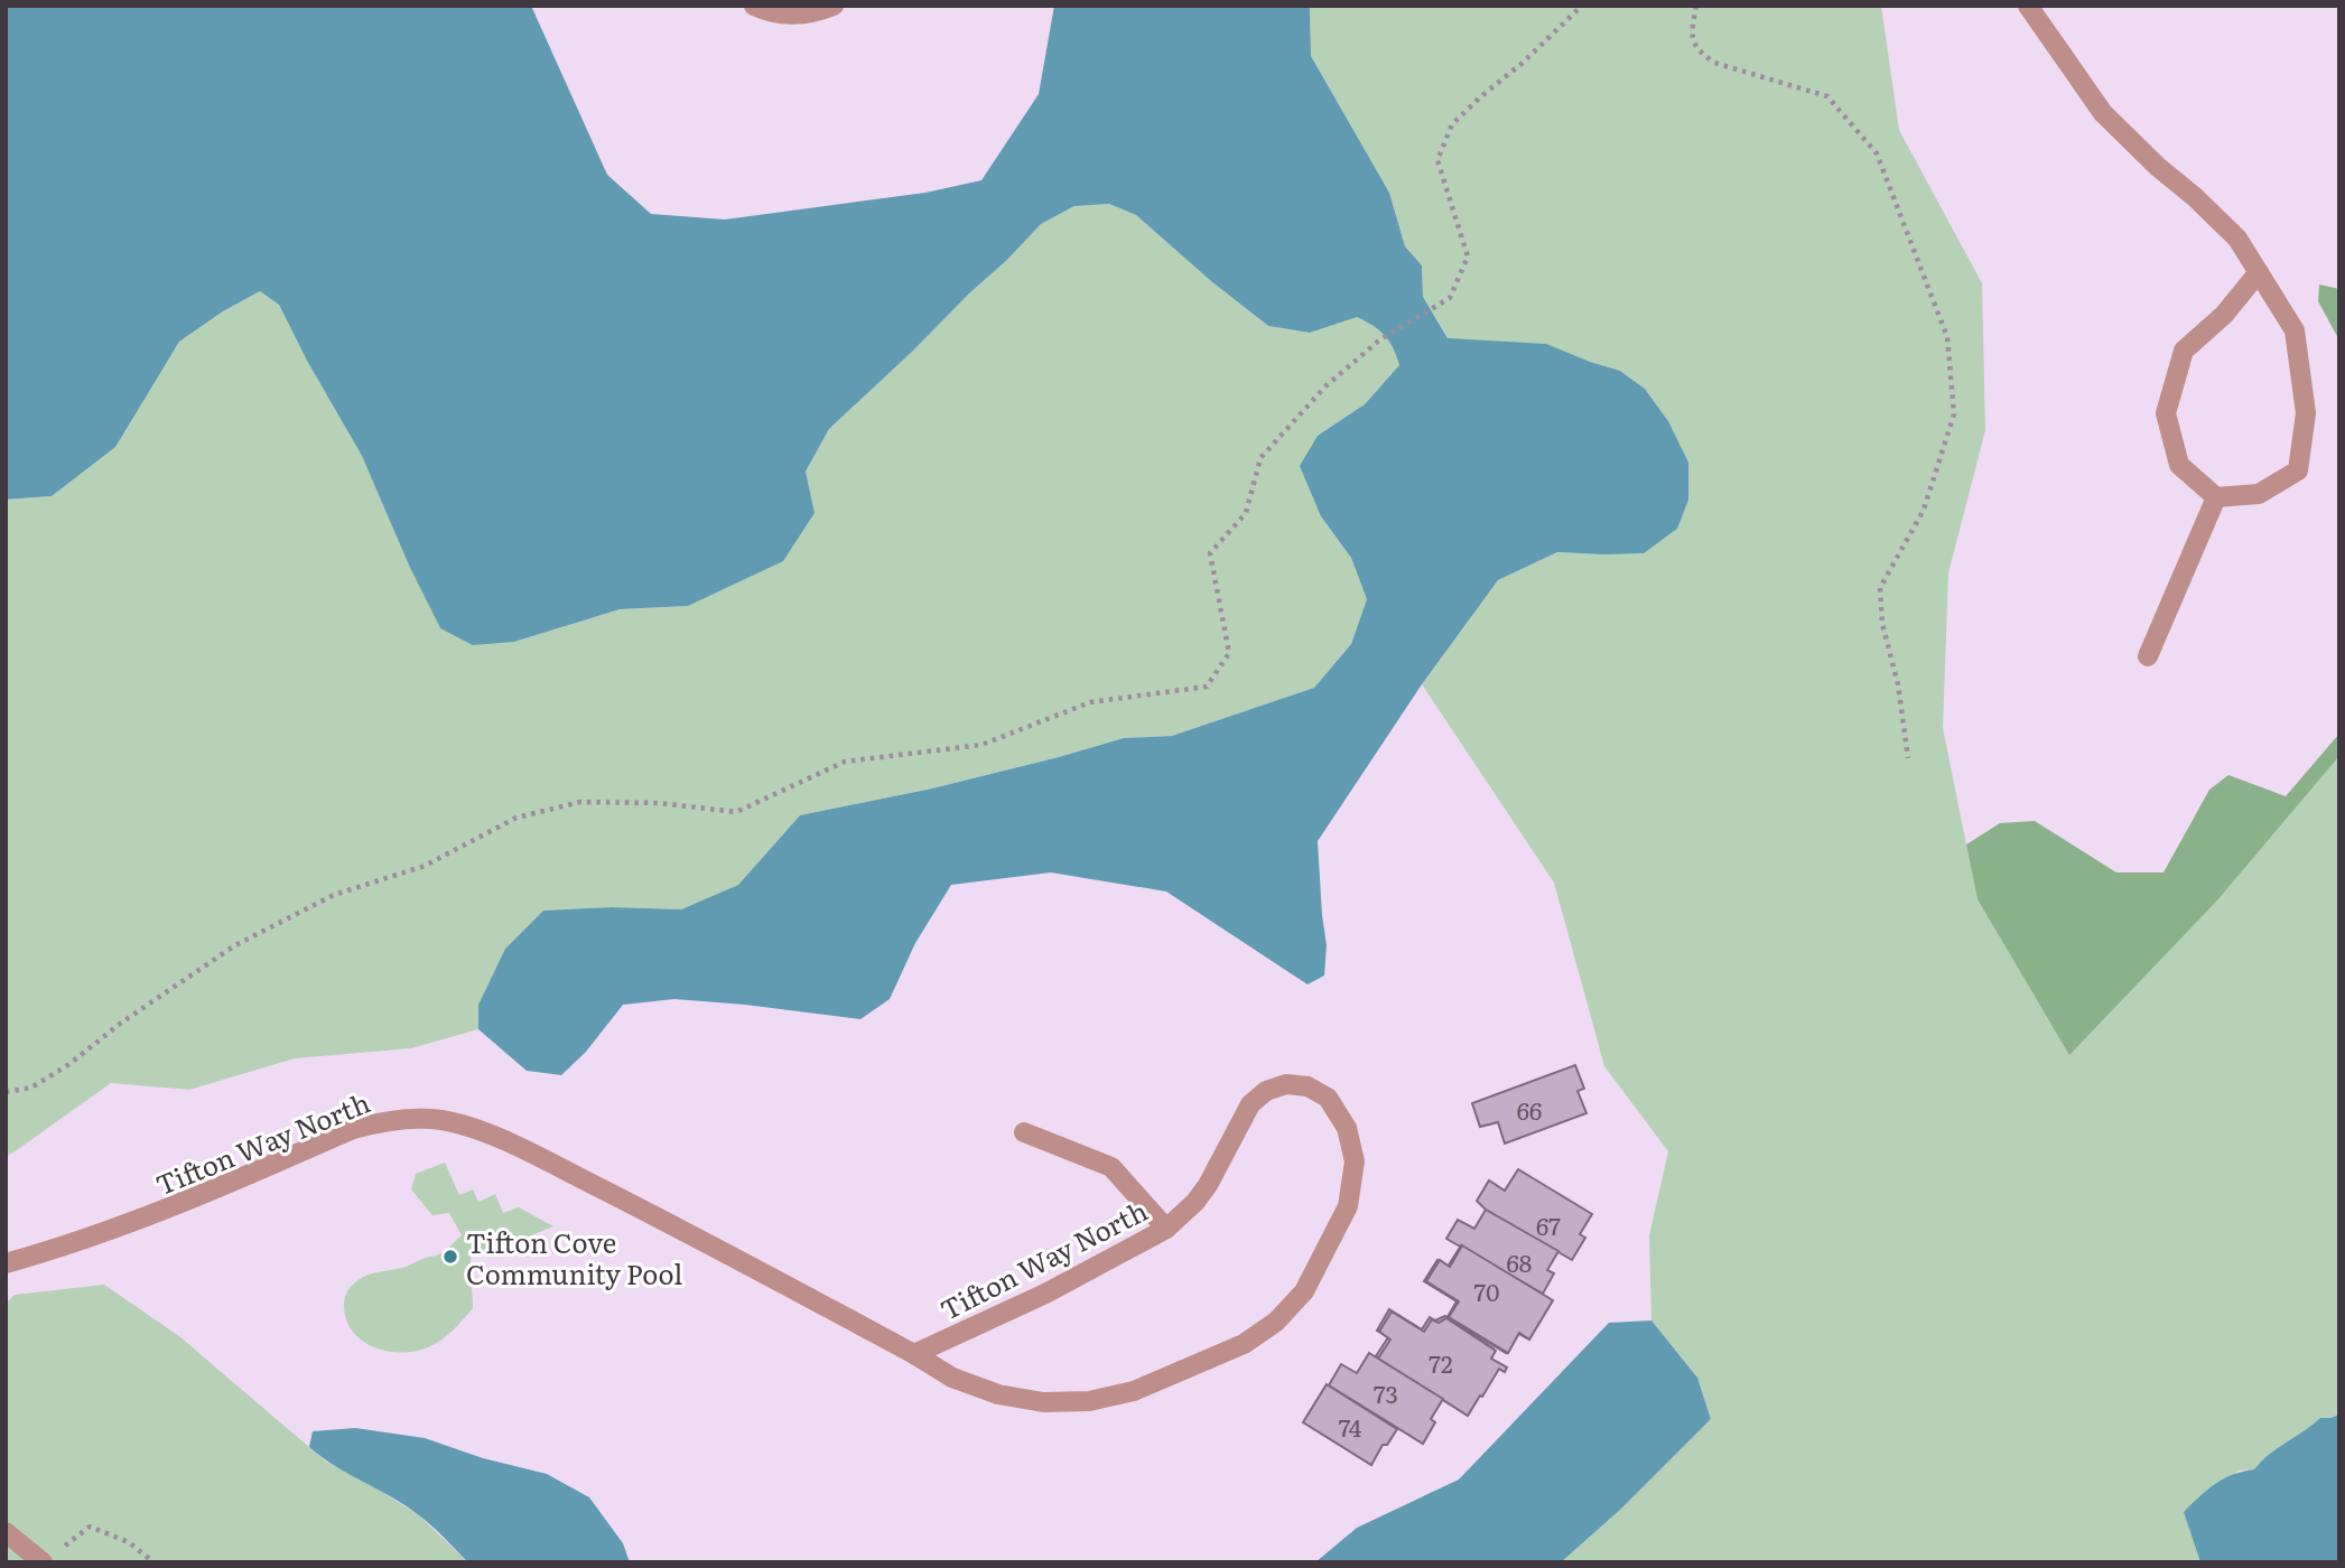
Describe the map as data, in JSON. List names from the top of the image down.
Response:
{
  "streets": {
    "street": ["Tifton Way North"]
  },
  "places": ["Tifton Cove Community Pool"],
  "house_numbers": [
    "66",
    "67",
    "68",
    "70",
    "72",
    "73",
    "74"
  ]
}
